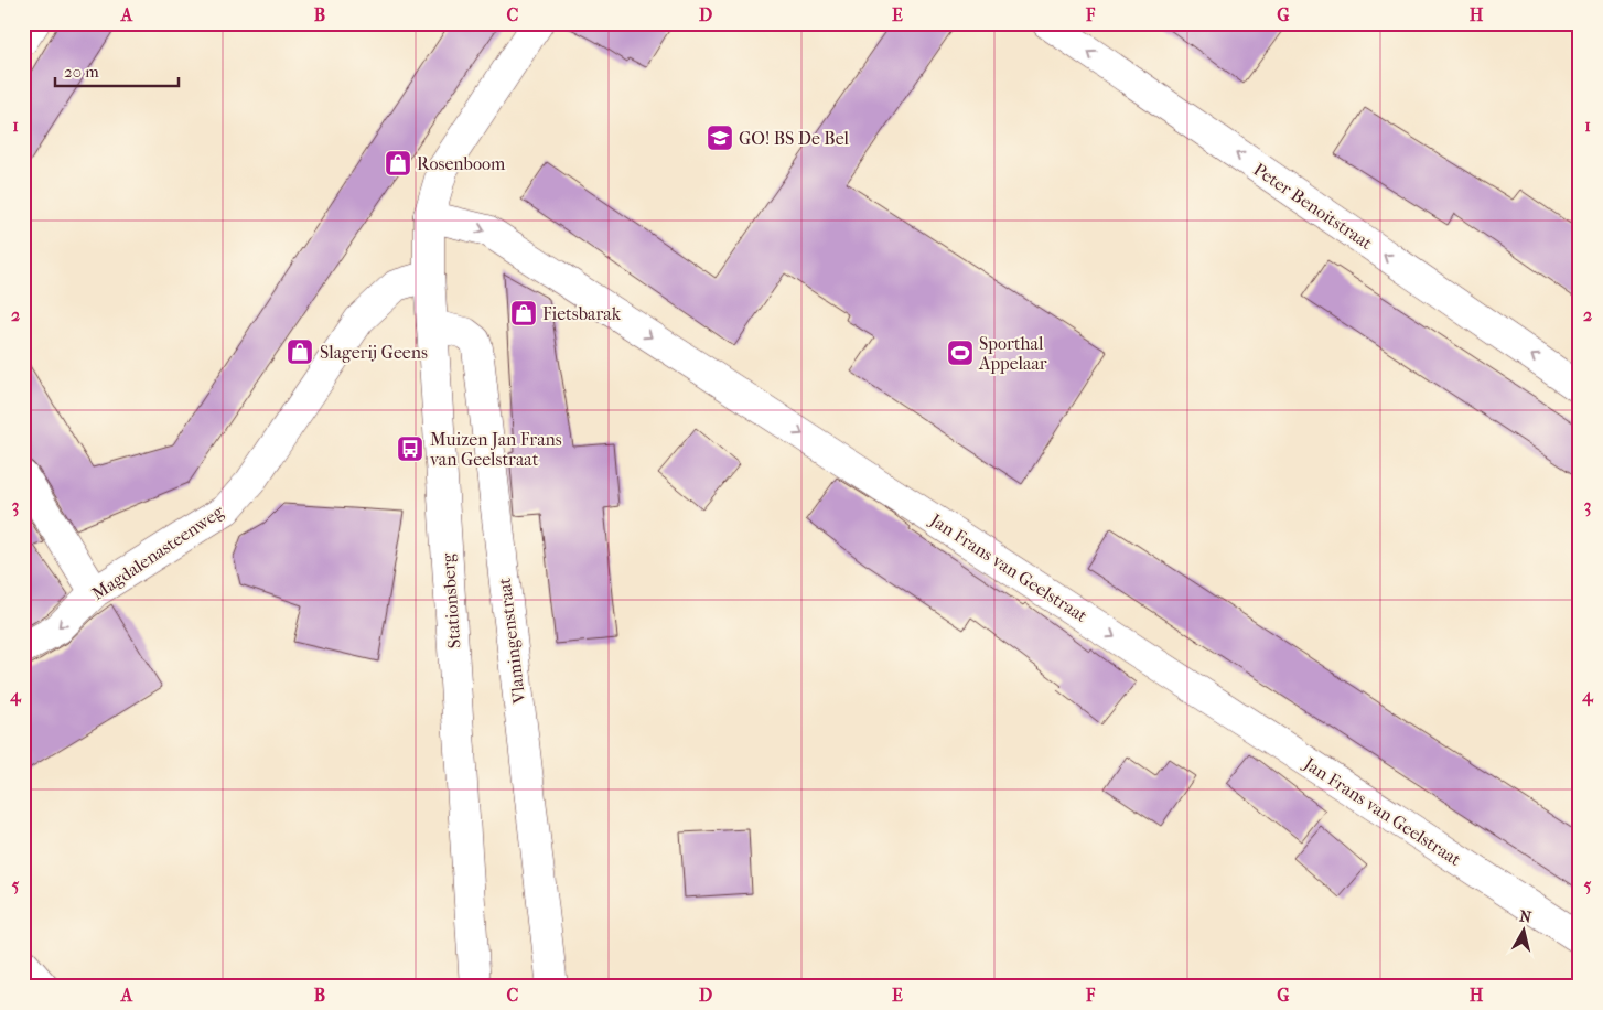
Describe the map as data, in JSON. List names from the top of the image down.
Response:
{
  "streets": {
    "street": [
      "Peter Benoitstraat",
      "Magdalenasteenweg",
      "Jan Frans van Geelstraat",
      "Stationsberg",
      "Vlamingenstraat"
    ]
  },
  "crossings": [
    ["Magdalenasteenweg", "Stationsberg"],
    ["Jan Frans van Geelstraat", "Stationsberg"],
    ["Stationsberg", "Vlamingenstraat"]
  ],
  "one_way": ["Peter Benoitstraat", "Jan Frans van Geelstraat"],
  "places": {
    "school or university": ["GO! BS De Bel"],
    "shop": ["Rosenboom", "Fietsbarak", "Slagerij Geens"],
    "sports": ["Sporthal Appelaar"],
    "bus stop": ["Muizen Jan Frans van Geelstraat"]
  },
  "scale_bar": "20 m",
  "north": "top",
  "grid": {
    "columns": [
      "A",
      "B",
      "C",
      "D",
      "E",
      "F",
      "G",
      "H"
    ],
    "rows": [
      "1",
      "2",
      "3",
      "4",
      "5"
    ]
  }
}
